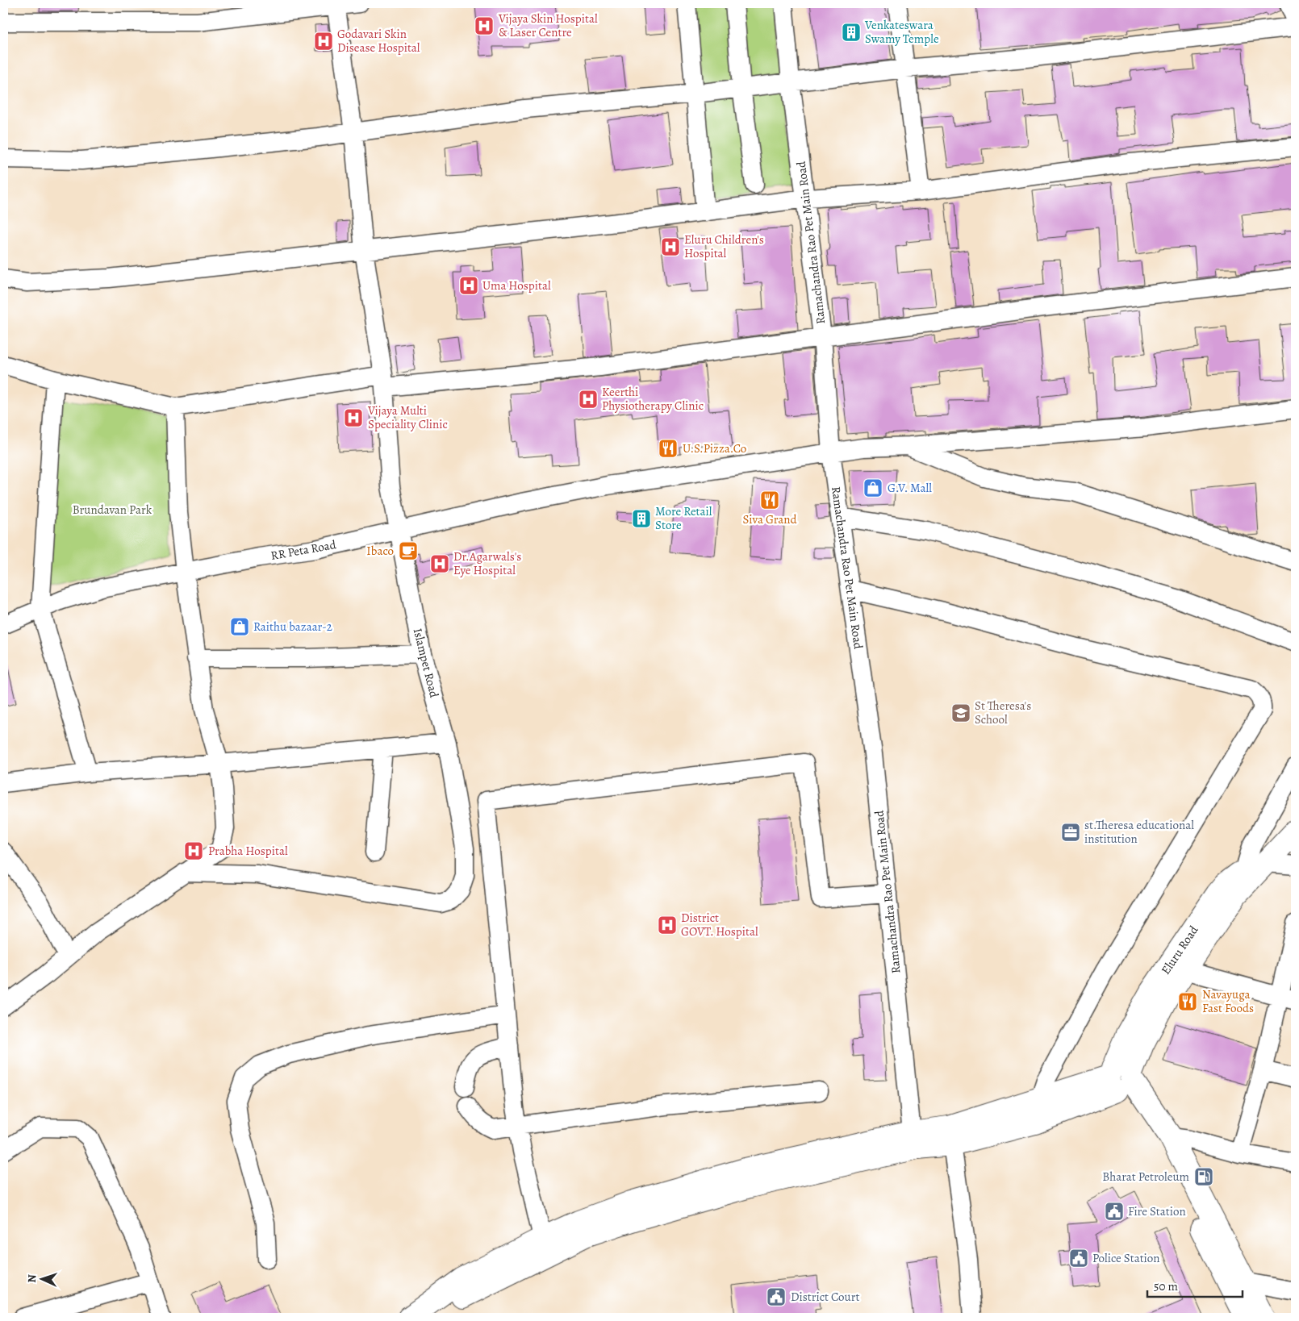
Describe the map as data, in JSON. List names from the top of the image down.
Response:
{
  "streets": {
    "main road": ["Eluru Road"],
    "street": ["Ramachandra Rao Pet Main Road", "RR Peta Road", "Islampet Road"]
  },
  "crossings": [
    ["Ramachandra Rao Pet Main Road", "RR Peta Road"],
    ["RR Peta Road", "Islampet Road"]
  ],
  "parks": ["Brundavan Park"],
  "places": {
    "hospital": [
      "Vijaya Skin Hospital & Laser Centre",
      "Godavari Skin Disease Hospital",
      "Eluru Children's Hospital",
      "Uma Hospital",
      "Keerthi Physiotherapy Clinic",
      "Vijaya Multi Speciality Clinic",
      "Dr.Agarwals's Eye Hospital",
      "Prabha Hospital",
      "District GOVT. Hospital"
    ],
    "building": ["Venkateswara Swamy Temple", "More Retail Store"],
    "restaurant": ["U.S.Pizza.Co", "Siva Grand", "Navayuga Fast Foods"],
    "shop": ["G.V. Mall", "Raithu bazaar-2"],
    "cafe": ["Ibaco"],
    "school or university": ["St Theresa's School"],
    "office": ["st.Theresa educational institution"],
    "fuel station": ["Bharat Petroleum"],
    "public building": ["Fire Station", "Police Station", "District Court"]
  },
  "scale_bar": "50 m",
  "north": "left"
}
